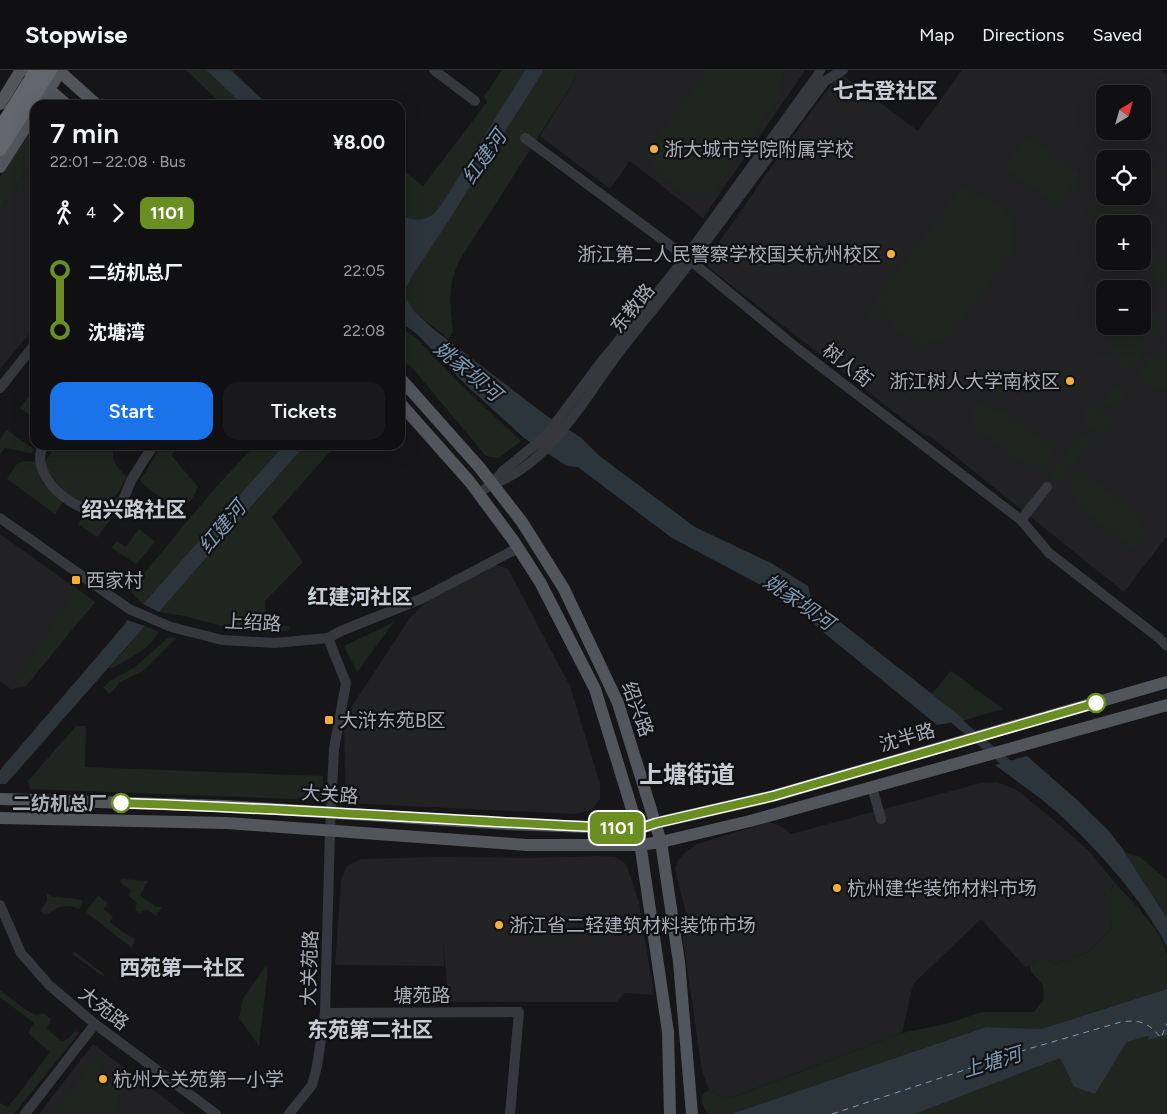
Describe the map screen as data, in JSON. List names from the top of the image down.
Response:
{
  "streets": {
    "main road": ["绍兴路", "沈半路", "大关路"],
    "street": [
      "东教路",
      "树人街",
      "上绍路",
      "大关苑路",
      "塘苑路",
      "大苑路"
    ]
  },
  "crossings": [
    ["东教路", "树人街"],
    ["东教路", "绍兴路"],
    ["上绍路", "绍兴路"],
    ["上绍路", "大关苑路"],
    ["绍兴路", "沈半路"],
    ["绍兴路", "大关路"],
    ["沈半路", "大关路"],
    ["大关路", "大关苑路"],
    ["大关苑路", "塘苑路"]
  ],
  "districts": [
    "七古登社区",
    "绍兴路社区",
    "红建河社区",
    "上塘街道",
    "西苑第一社区",
    "东苑第二社区"
  ],
  "water": ["红建河", "姚家坝河", "上塘河"],
  "places": {
    "other": [
      "浙大城市学院附属学校",
      "浙江第二人民警察学校国关杭州校区",
      "浙江树人大学南校区",
      "二纺机总厂",
      "杭州建华装饰材料市场",
      "浙江省二轻建筑材料装饰市场",
      "杭州大关苑第一小学"
    ],
    "transit": ["西家村", "大浒东苑B区"]
  },
  "lines": ["bus line 1101"],
  "north": "top right",
  "page": {
    "header": "Stopwise",
    "nav": ["Map", "Directions", "Saved"],
    "on_map": "1101",
    "map_buttons": ["+", "−"],
    "heading": ["7 min", "22:01 – 22:08 · Bus", "¥8.00"],
    "legs": ["4", "1101"],
    "list": [
      {
        "name": "二纺机总厂",
        "value": "22:05"
      },
      {
        "name": "沈塘湾",
        "value": "22:08"
      }
    ],
    "buttons": ["Start", "Tickets"]
  }
}
